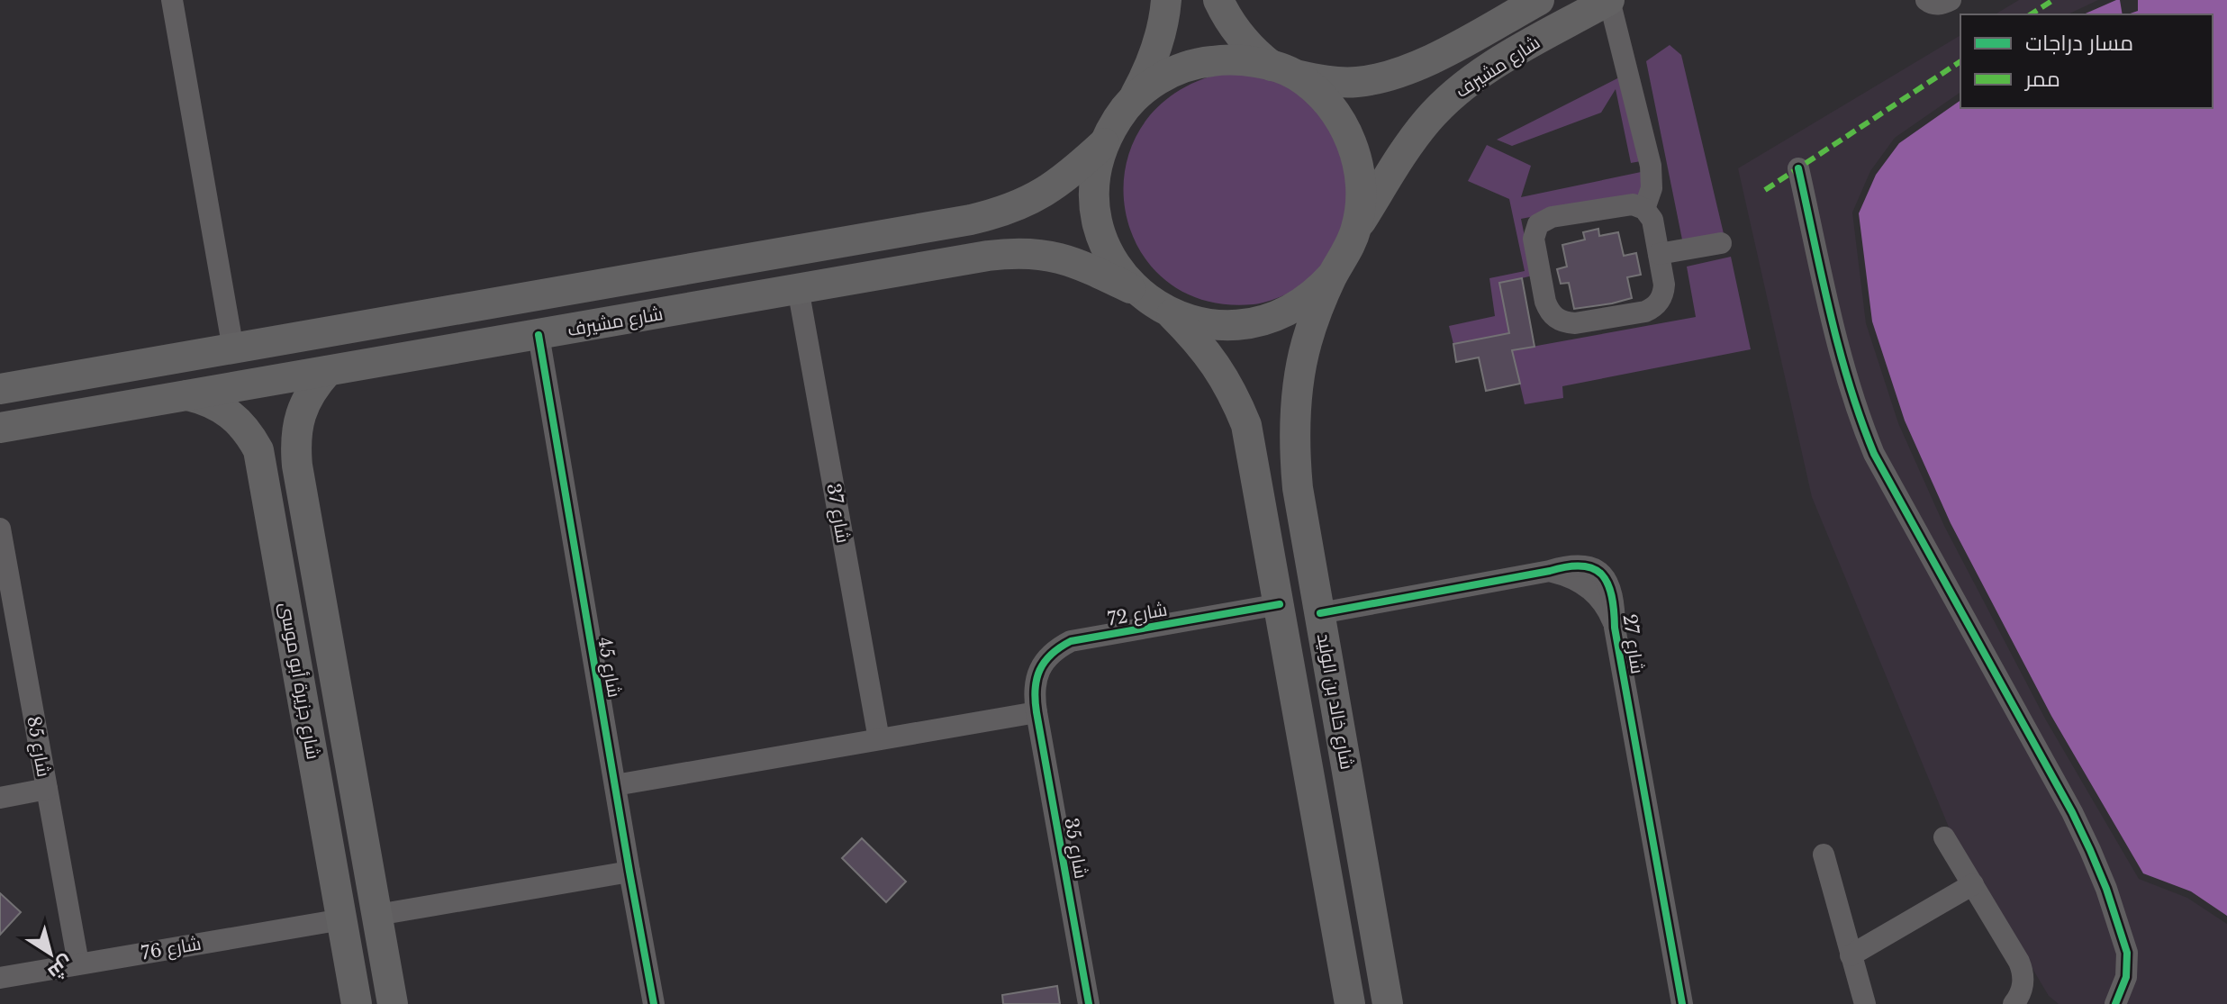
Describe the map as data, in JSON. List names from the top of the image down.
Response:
{
  "streets": {
    "main road": ["شارع مشيرف", "شارع جزيرة أبو موسى", "شارع خالد بن الوليد"],
    "street": [
      "شارع 37",
      "شارع 72",
      "شارع 27",
      "شارع 45",
      "شارع 85",
      "شارع 35",
      "شارع 76"
    ]
  },
  "crossings": [
    ["شارع مشيرف", "شارع 37"],
    ["شارع مشيرف", "شارع 45"],
    ["شارع مشيرف", "شارع جزيرة أبو موسى"],
    ["شارع 72", "شارع 35"],
    ["شارع 27", "شارع خالد بن الوليد"],
    ["شارع جزيرة أبو موسى", "شارع 76"],
    ["شارع 85", "شارع 76"]
  ],
  "legend": ["مسار دراجات", "ممر"],
  "north": "bottom right"
}
